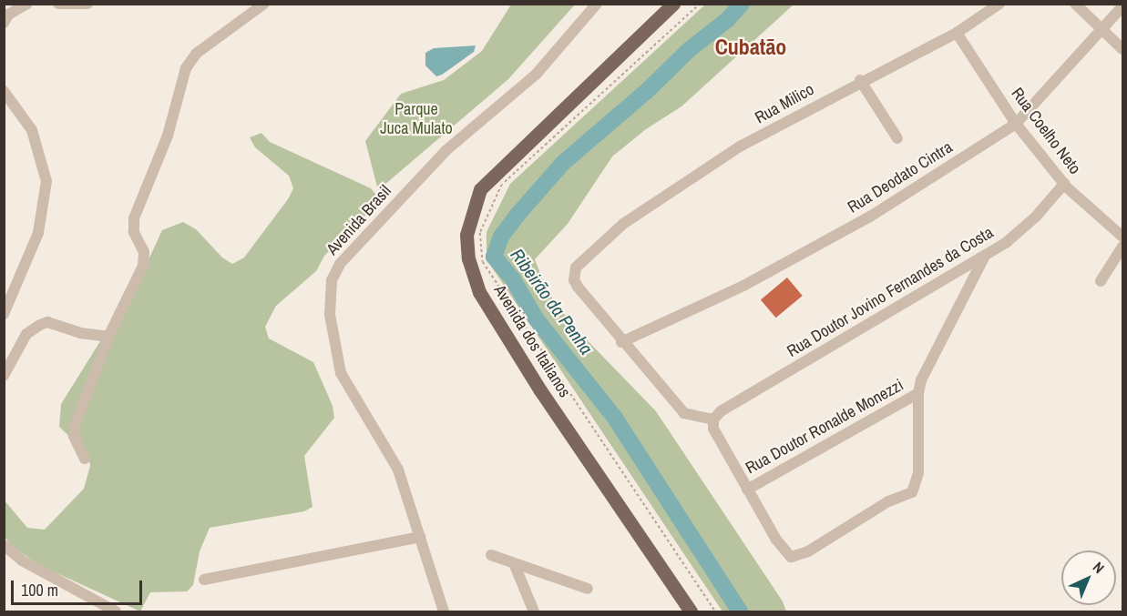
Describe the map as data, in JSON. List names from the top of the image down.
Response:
{
  "streets": {
    "main road": ["Avenida dos Italianos"],
    "street": [
      "Rua Milico",
      "Rua Coelho Neto",
      "Rua Deodato Cintra",
      "Avenida Brasil",
      "Rua Doutor Jovino Fernandes da Costa",
      "Rua Doutor Ronalde Monezzi"
    ]
  },
  "crossings": [
    ["Rua Milico", "Rua Coelho Neto"],
    ["Rua Milico", "Rua Deodato Cintra"],
    ["Rua Milico", "Rua Doutor Jovino Fernandes da Costa"],
    ["Rua Coelho Neto", "Rua Deodato Cintra"],
    ["Rua Coelho Neto", "Rua Doutor Jovino Fernandes da Costa"]
  ],
  "districts": ["Cubatão"],
  "water": ["Ribeirão da Penha"],
  "parks": ["Parque Juca Mulato"],
  "scale_bar": "100 m",
  "north": "top right"
}
